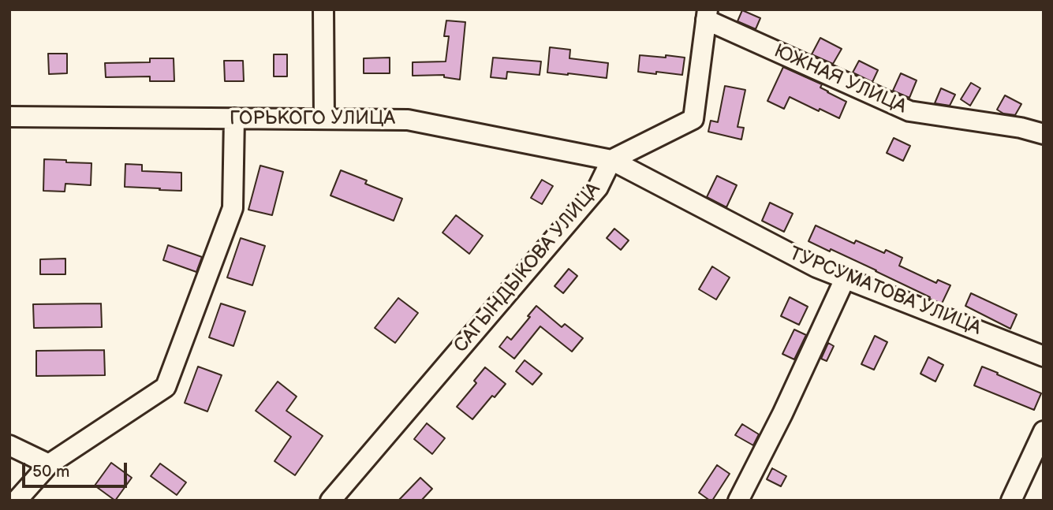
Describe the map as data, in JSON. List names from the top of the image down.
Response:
{
  "streets": {
    "street": [
      "ЮЖНАЯ УЛИЦА",
      "ГОРЬКОГО УЛИЦА",
      "САГЫНДЫКОВА УЛИЦА",
      "ТУРСУМАТОВА УЛИЦА"
    ]
  },
  "crossings": [
    ["ГОРЬКОГО УЛИЦА", "САГЫНДЫКОВА УЛИЦА"],
    ["ГОРЬКОГО УЛИЦА", "ТУРСУМАТОВА УЛИЦА"],
    ["САГЫНДЫКОВА УЛИЦА", "ТУРСУМАТОВА УЛИЦА"]
  ],
  "scale_bar": "50 m"
}
